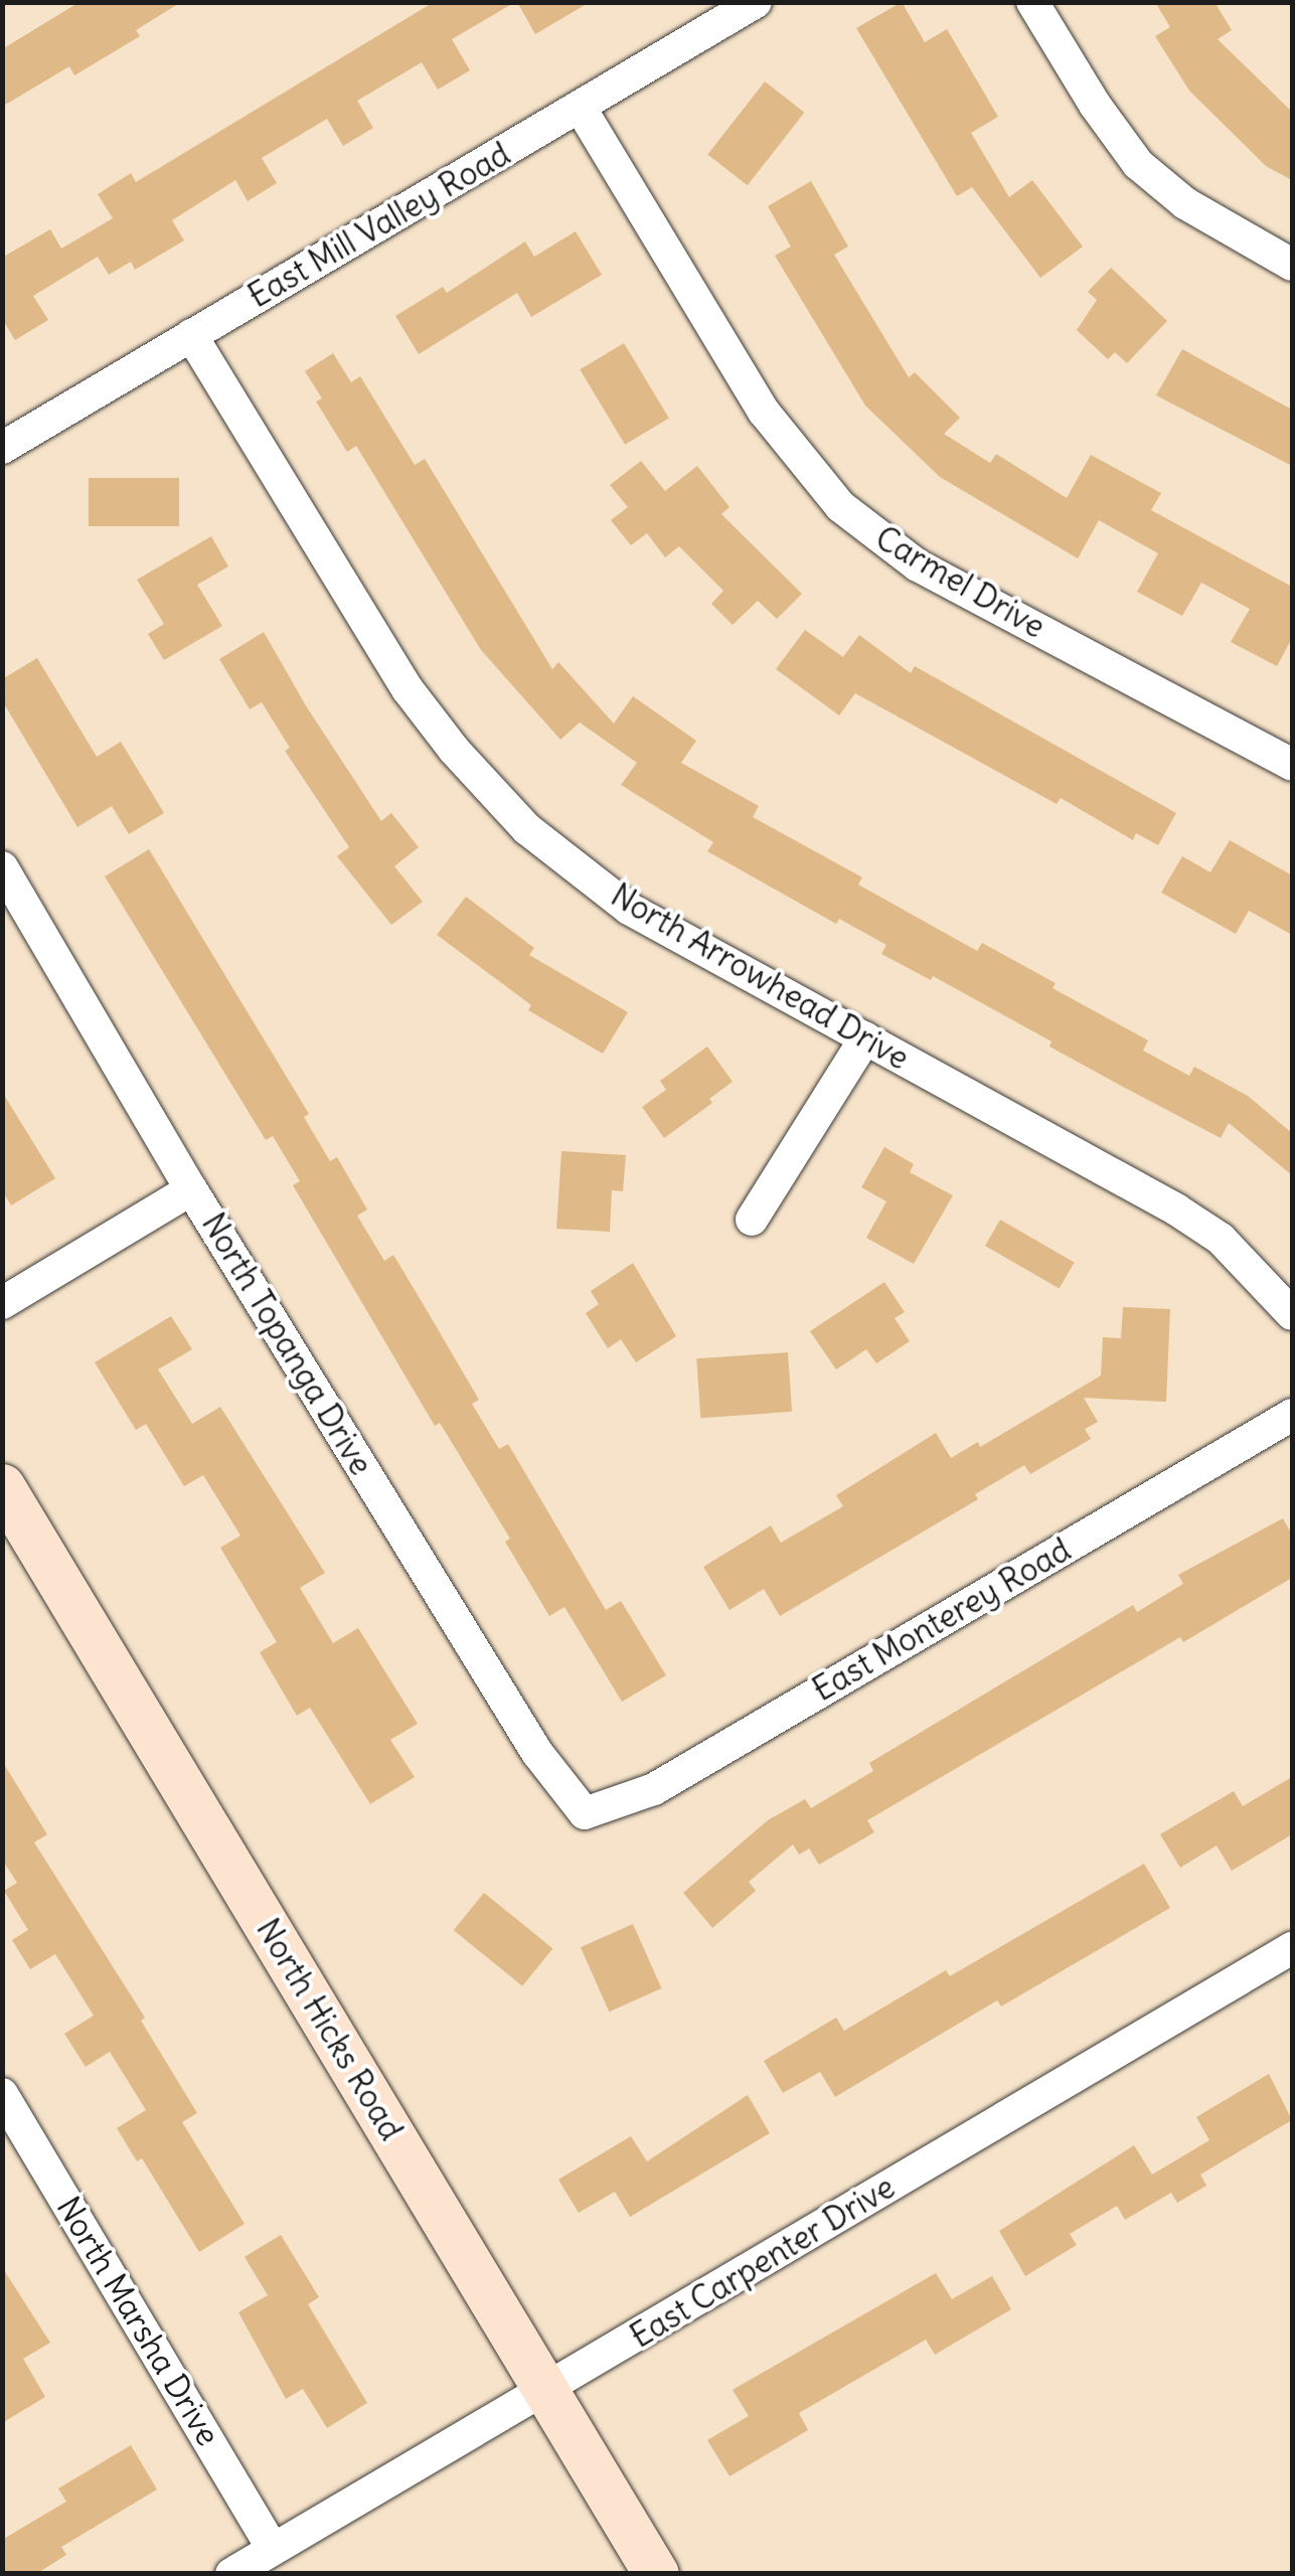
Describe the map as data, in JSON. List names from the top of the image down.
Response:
{
  "streets": {
    "main road": ["North Hicks Road"],
    "street": [
      "East Mill Valley Road",
      "Carmel Drive",
      "North Arrowhead Drive",
      "North Topanga Drive",
      "East Monterey Road",
      "East Carpenter Drive",
      "North Marsha Drive"
    ]
  },
  "crossings": [
    ["East Mill Valley Road", "Carmel Drive"],
    ["East Mill Valley Road", "North Arrowhead Drive"],
    ["North Topanga Drive", "East Monterey Road"],
    ["North Hicks Road", "East Carpenter Drive"],
    ["East Carpenter Drive", "North Marsha Drive"]
  ]
}
